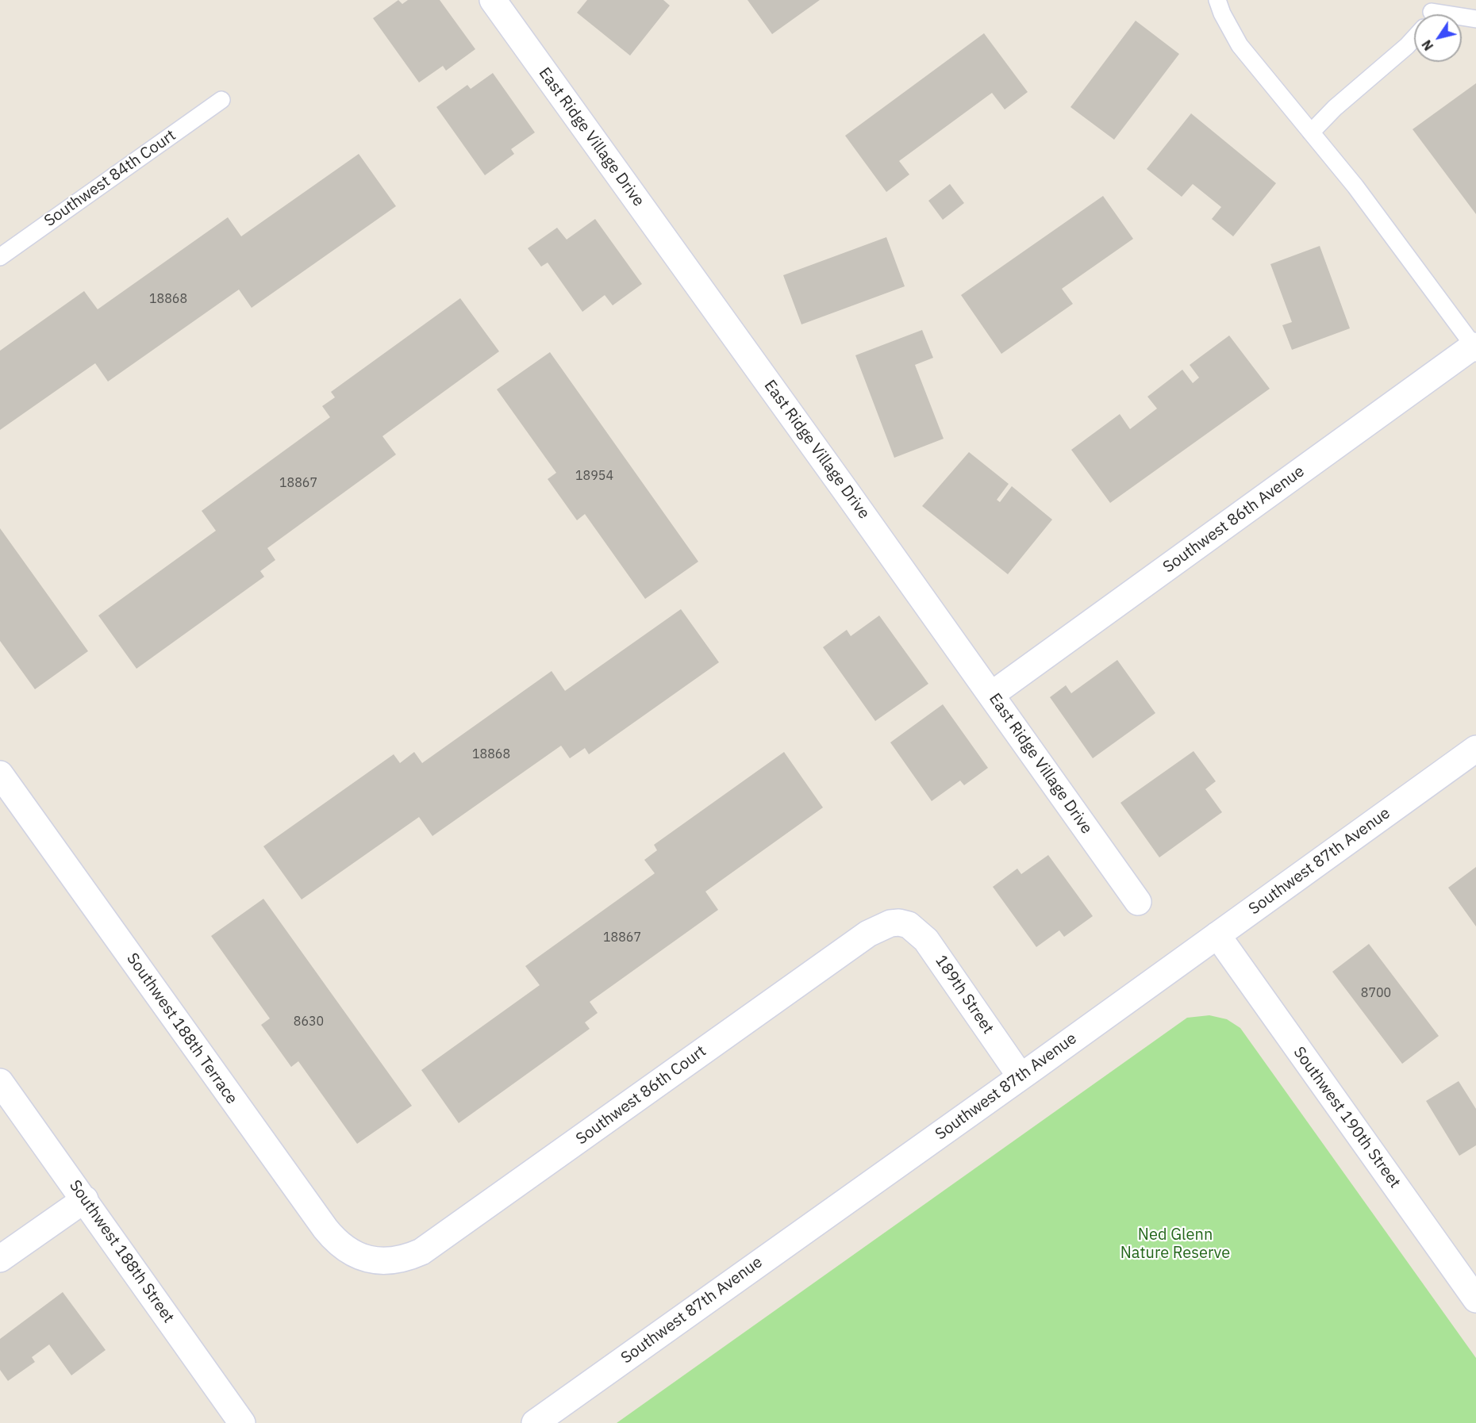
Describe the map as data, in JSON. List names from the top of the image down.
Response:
{
  "streets": {
    "street": [
      "East Ridge Village Drive",
      "Southwest 86th Avenue",
      "Southwest 87th Avenue",
      "189th Street",
      "Southwest 188th Terrace",
      "Southwest 86th Court",
      "Southwest 190th Street",
      "Southwest 188th Street"
    ],
    "lane": ["Southwest 84th Court"]
  },
  "crossings": [
    ["East Ridge Village Drive", "Southwest 86th Avenue"],
    ["Southwest 87th Avenue", "189th Street"],
    ["Southwest 87th Avenue", "Southwest 190th Street"],
    ["189th Street", "Southwest 86th Court"],
    ["Southwest 188th Terrace", "Southwest 86th Court"]
  ],
  "parks": ["Ned Glenn Nature Reserve"],
  "house_numbers": [
    "18868",
    "18954",
    "18867",
    "18868",
    "18867",
    "8700",
    "8630"
  ],
  "north": "bottom left"
}
